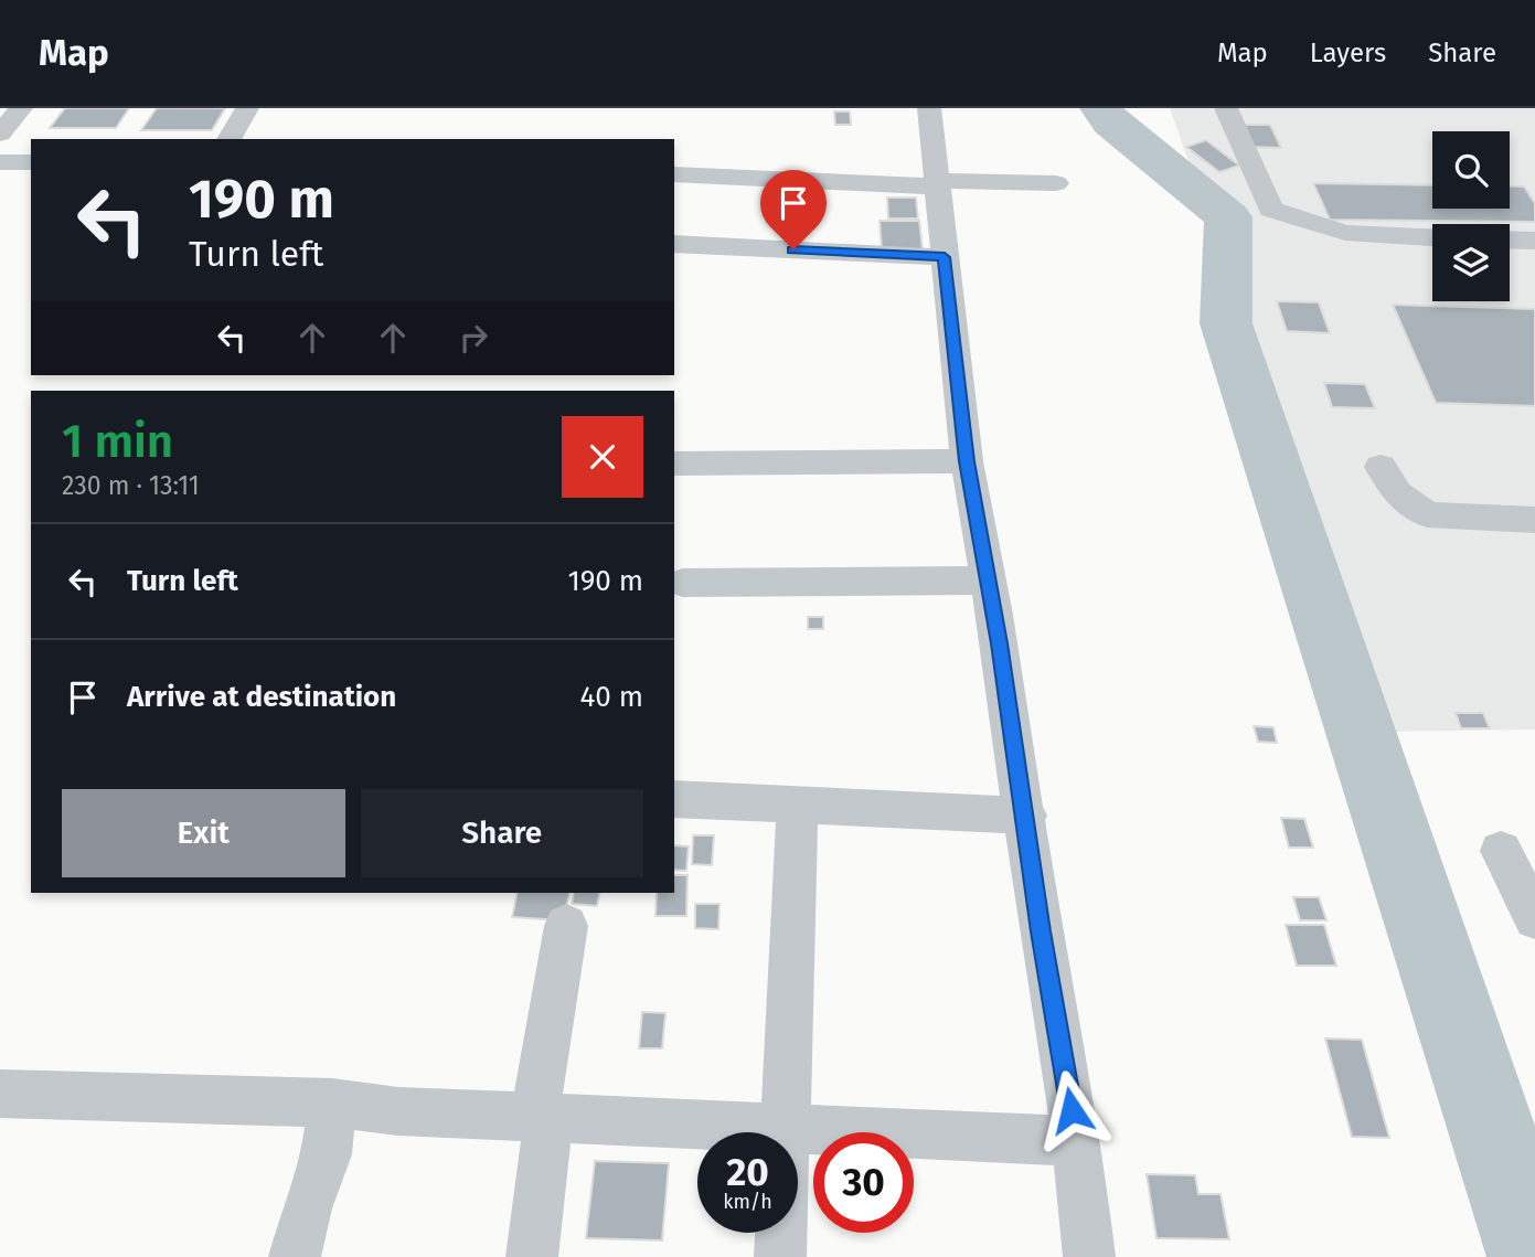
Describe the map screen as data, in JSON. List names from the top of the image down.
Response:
{
  "page": {
    "header": "Map",
    "nav": ["Map", "Layers", "Share"],
    "turn": ["190 m", "Turn left"],
    "heading": ["1 min", "230 m · 13:11"],
    "list": [
      {
        "name": "Turn left",
        "value": "190 m"
      },
      {
        "name": "Arrive at destination",
        "value": "40 m"
      }
    ],
    "buttons": ["Exit", "Share"],
    "speed": "20 km/h",
    "limit": "30"
  }
}
